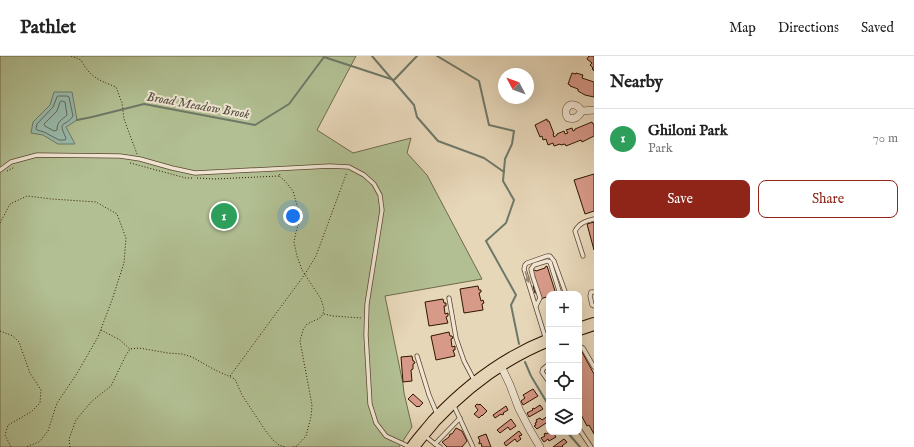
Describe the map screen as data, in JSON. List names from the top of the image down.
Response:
{
  "water": ["Broad Meadow Brook"],
  "north": "top left",
  "page": {
    "header": "Pathlet",
    "nav": ["Map", "Directions", "Saved"],
    "heading": "Nearby",
    "list": [
      {
        "mark": "1",
        "name": "Ghiloni Park",
        "note": "Park",
        "value": "70 m"
      }
    ],
    "buttons": ["Save", "Share"],
    "pins": "1",
    "map_buttons": ["+", "−"]
  }
}
